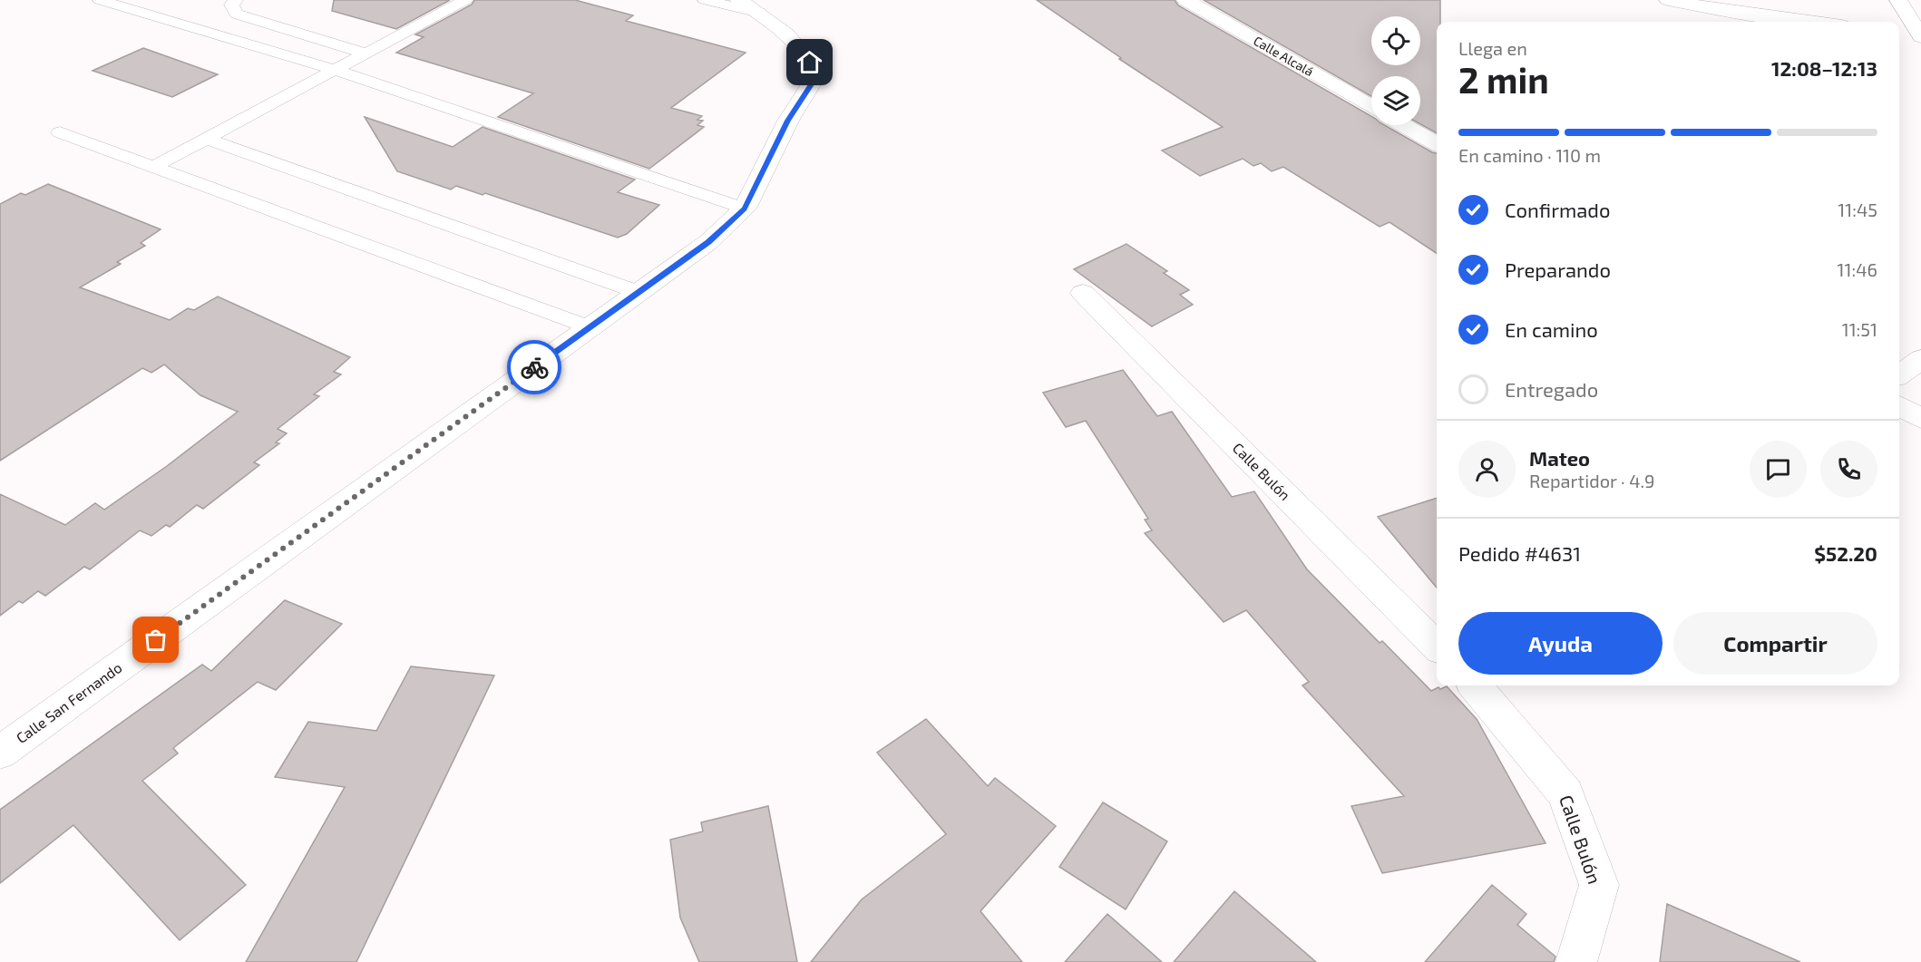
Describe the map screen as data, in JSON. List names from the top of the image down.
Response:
{
  "streets": {
    "street": ["Calle Alcalá", "Calle Bulón", "Calle San Fernando"]
  },
  "page": {
    "heading": ["2 min", "Llega en", "12:08–12:13"],
    "panel": [
      "Mateo",
      "Repartidor · 4.9",
      "Pedido #4631",
      "$52.20"
    ],
    "bar": "En camino · 110 m",
    "list": [
      ["Confirmado", "11:45"],
      ["Preparando", "11:46"],
      ["En camino", "11:51"],
      "Entregado"
    ],
    "buttons": ["Ayuda", "Compartir"]
  }
}
